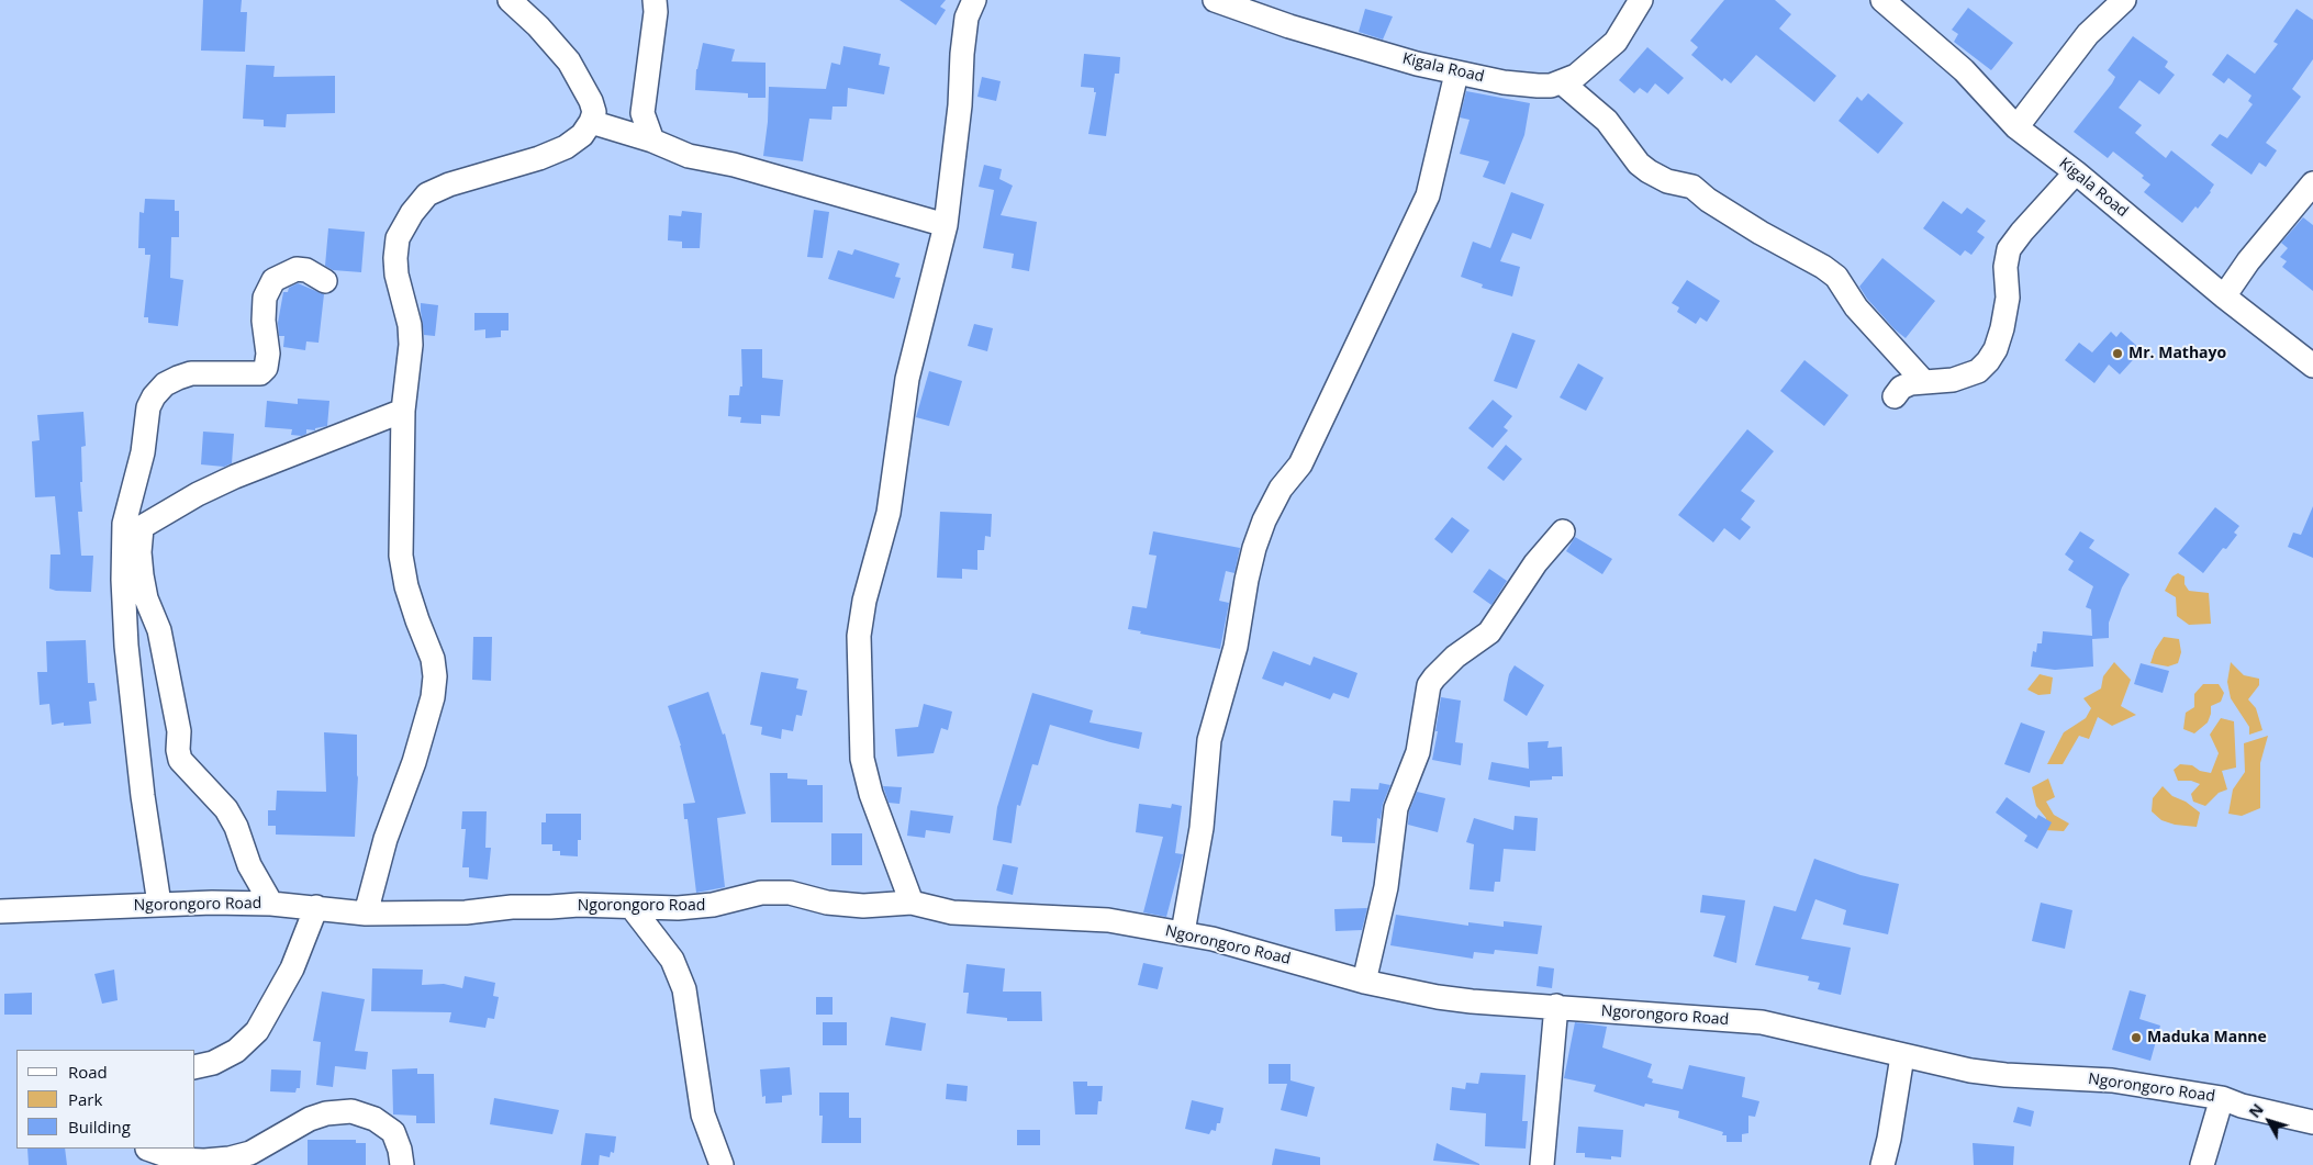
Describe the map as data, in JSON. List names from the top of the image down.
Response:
{
  "streets": {
    "street": ["Kigala Road", "Ngorongoro Road"]
  },
  "places": ["Mr. Mathayo", "Maduka Manne"],
  "legend": ["Road", "Park", "Building"],
  "north": "top left"
}
